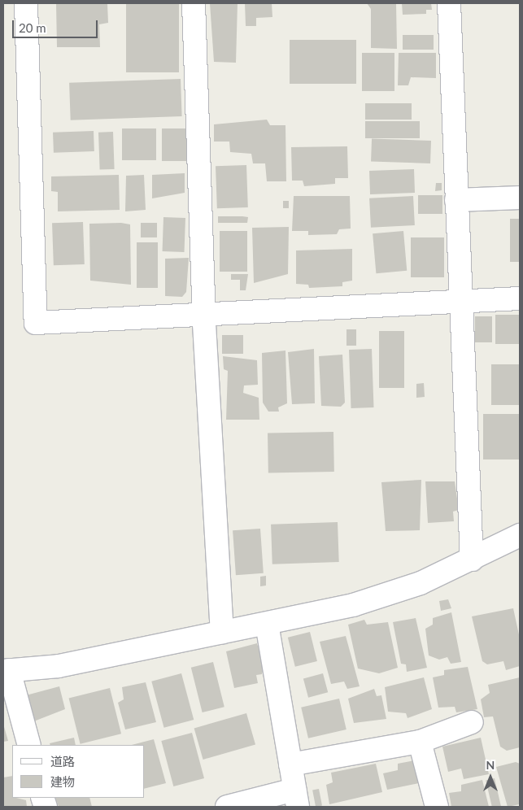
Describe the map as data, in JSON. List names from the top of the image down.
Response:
{
  "legend": ["道路", "建物"],
  "scale_bar": "20 m",
  "north": "top"
}
